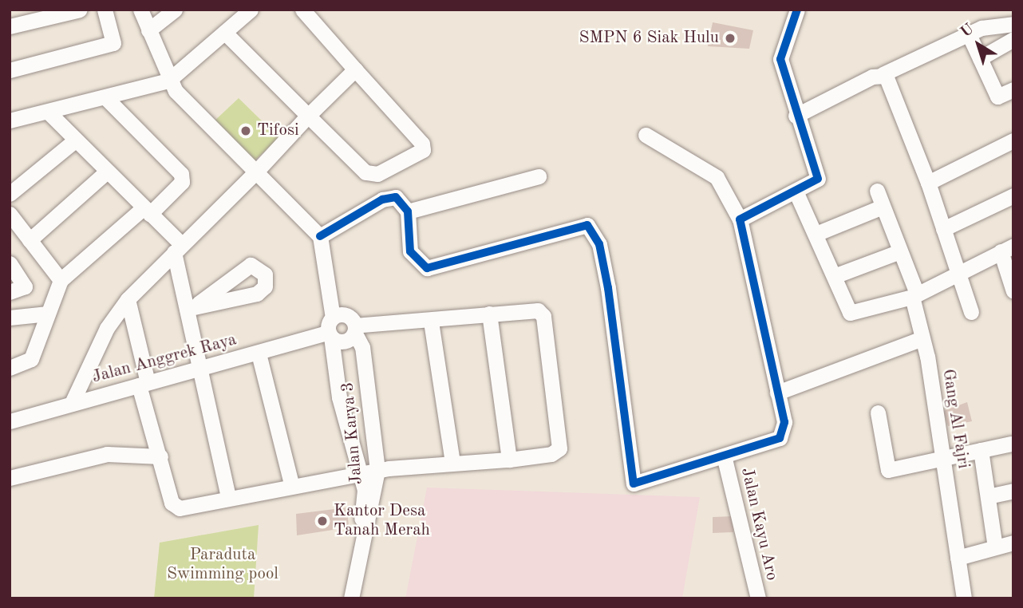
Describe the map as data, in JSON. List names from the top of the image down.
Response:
{
  "streets": {
    "street": [
      "Jalan Anggrek Raya",
      "Gang Al Fajri",
      "Jalan Karya 3",
      "Jalan Kayu Aro"
    ]
  },
  "crossings": [
    ["Jalan Anggrek Raya", "Jalan Karya 3"]
  ],
  "parks": ["Paraduta Swimming pool"],
  "places": ["SMPN 6 Siak Hulu", "Tifosi", "Kantor Desa Tanah Merah"],
  "north": "top left"
}
